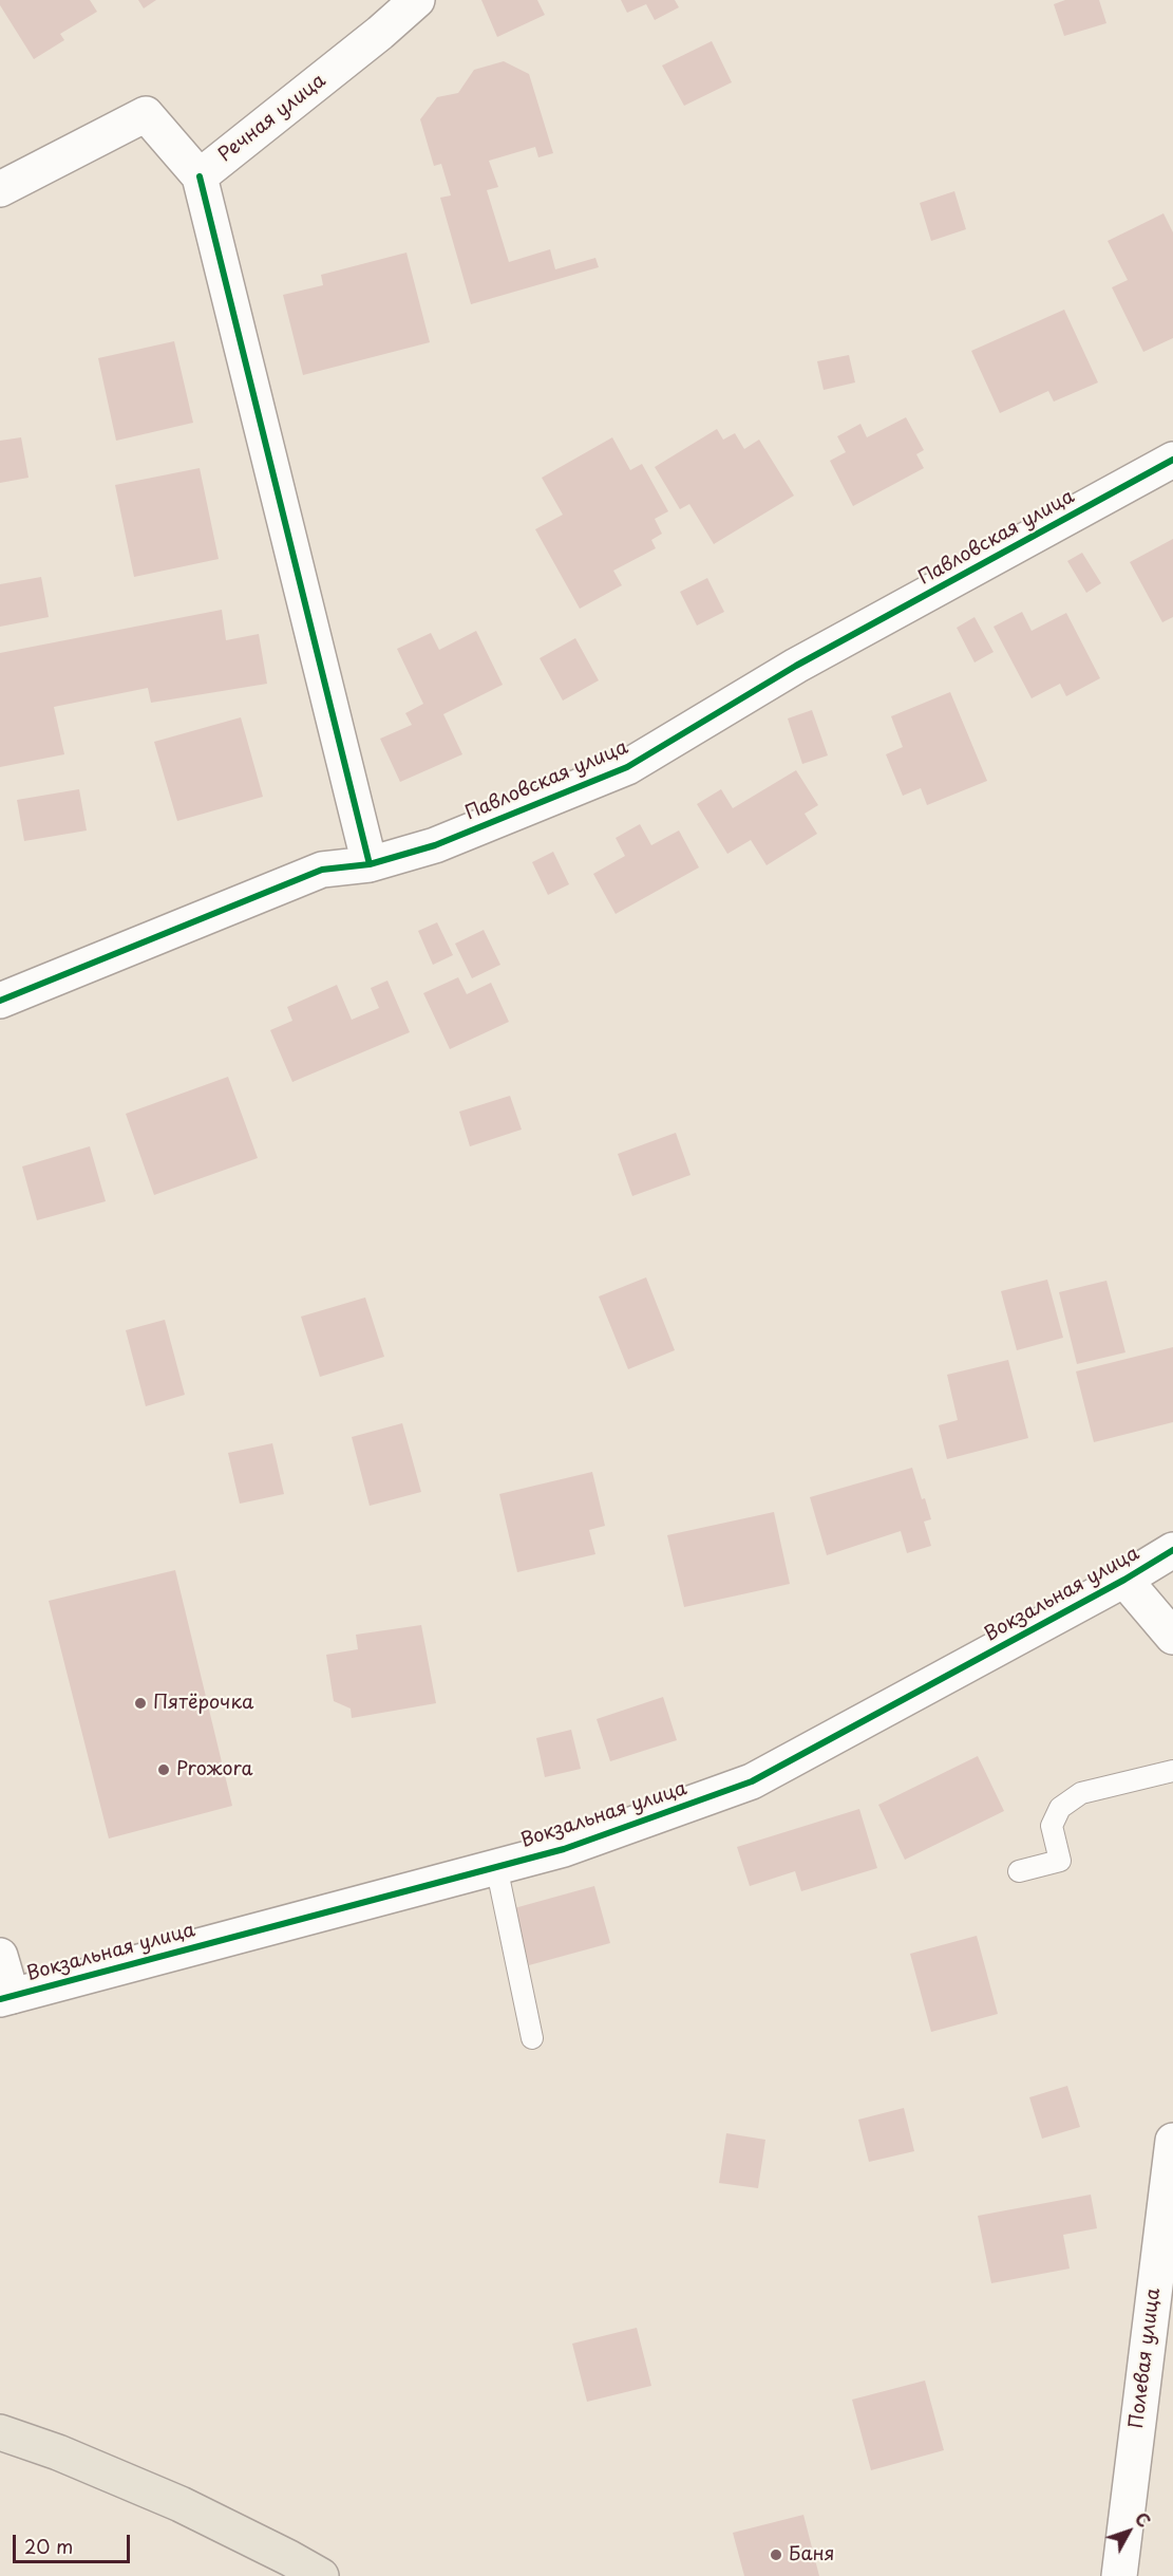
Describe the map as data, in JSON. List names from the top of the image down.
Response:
{
  "streets": {
    "street": [
      "Речная улица",
      "Павловская улица",
      "Вокзальная улица",
      "Полевая улица"
    ]
  },
  "places": ["Пятёрочка", "Proжora", "Баня"],
  "scale_bar": "20 m",
  "north": "top right"
}
